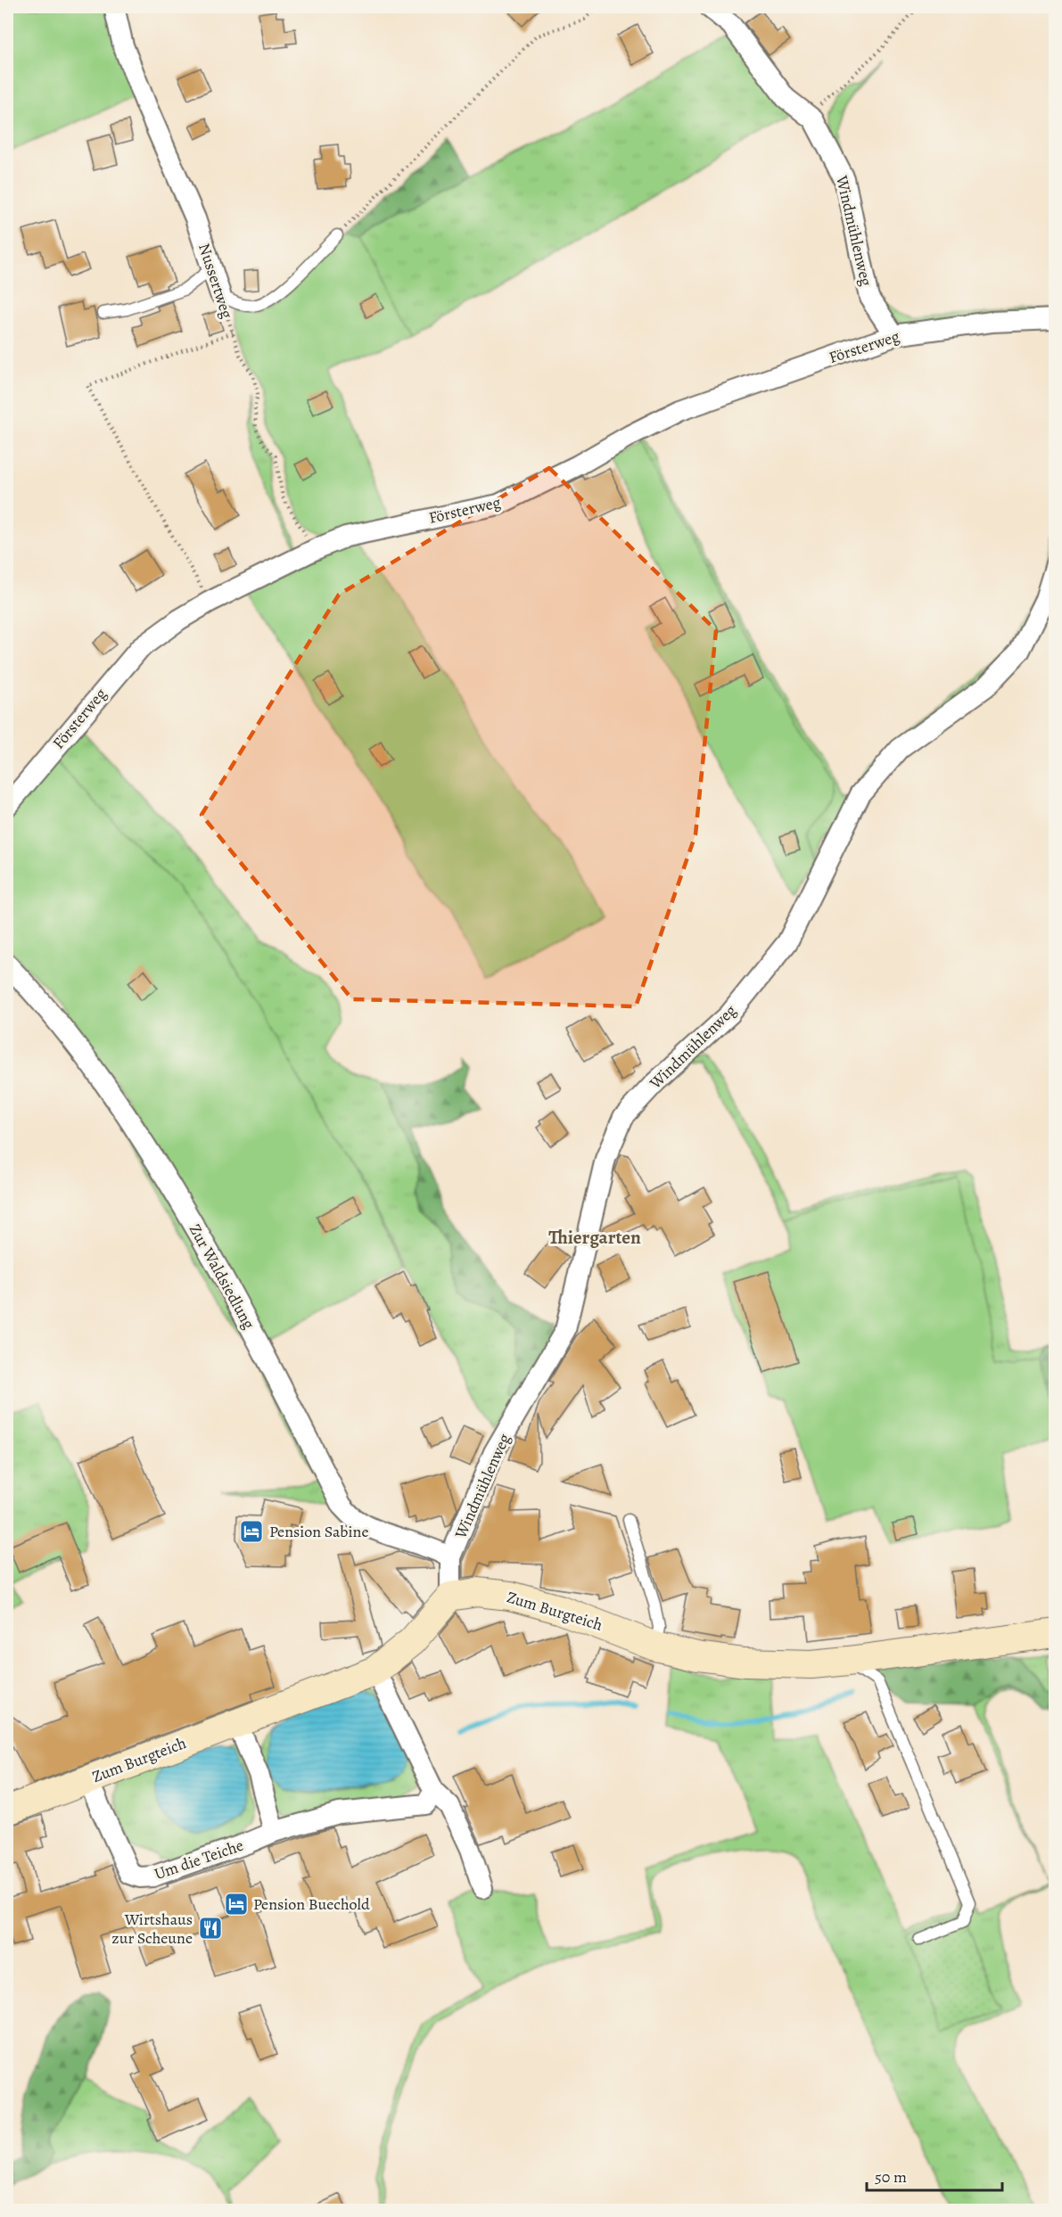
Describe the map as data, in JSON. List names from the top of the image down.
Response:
{
  "streets": {
    "street": [
      "Windmühlenweg",
      "Nussertweg",
      "Försterweg",
      "Zur Waldsiedlung",
      "Zum Burgteich",
      "Um die Teiche"
    ]
  },
  "crossings": [
    ["Windmühlenweg", "Försterweg"],
    ["Windmühlenweg", "Zur Waldsiedlung"],
    ["Windmühlenweg", "Zum Burgteich"],
    ["Nussertweg", "Försterweg"],
    ["Zum Burgteich", "Um die Teiche"]
  ],
  "districts": ["Thiergarten"],
  "places": {
    "hotel": ["Pension Sabine", "Pension Buechold"],
    "restaurant": ["Wirtshaus zur Scheune"]
  },
  "scale_bar": "50 m"
}
